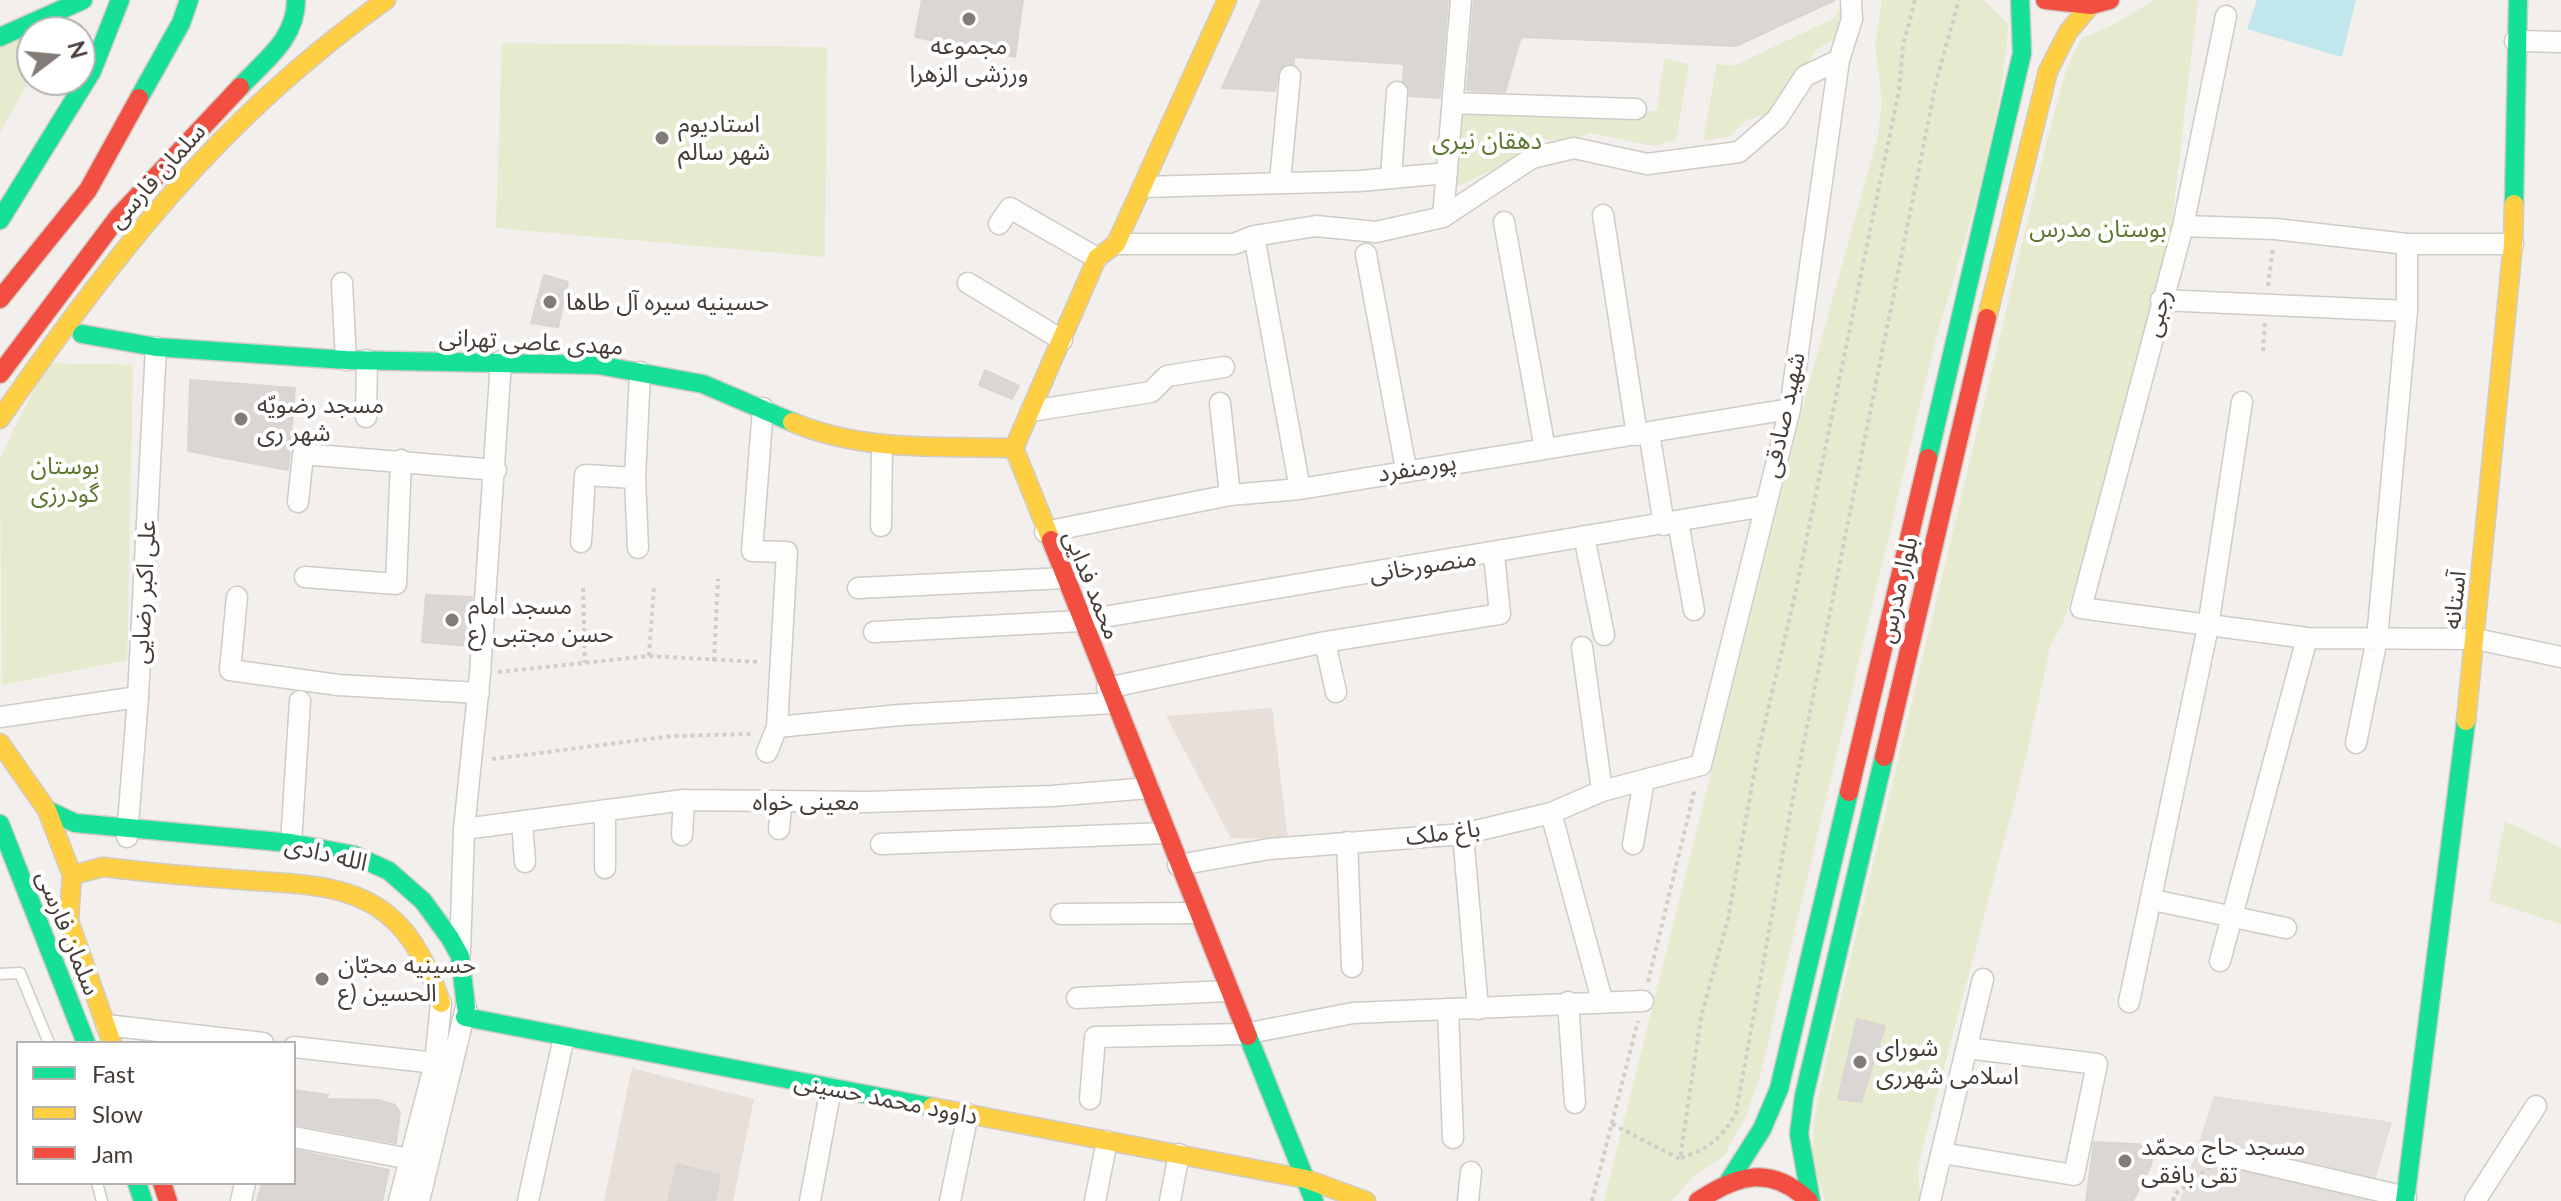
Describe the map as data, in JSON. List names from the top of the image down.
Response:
{
  "streets": {
    "main road": [
      "سلمان فارسی",
      "مهدی عاصی تهرانی",
      "محمد فدایی",
      "بلوار مدرس",
      "آستانه",
      "الله دادی",
      "داوود محمد حسینی"
    ],
    "street": [
      "رجبی",
      "شهید صادقی",
      "پورمنفرد",
      "منصورخانی",
      "علی اکبر رضایی",
      "معینی خواه",
      "باغ ملک"
    ]
  },
  "crossings": [
    ["سلمان فارسی", "الله دادی"],
    ["مهدی عاصی تهرانی", "محمد فدایی"],
    ["مهدی عاصی تهرانی", "علی اکبر رضایی"],
    ["شهید صادقی", "پورمنفرد"],
    ["شهید صادقی", "منصورخانی"],
    ["شهید صادقی", "باغ ملک"],
    ["پورمنفرد", "محمد فدایی"],
    ["منصورخانی", "محمد فدایی"],
    ["محمد فدایی", "معینی خواه"],
    ["محمد فدایی", "باغ ملک"],
    ["محمد فدایی", "داوود محمد حسینی"],
    ["الله دادی", "داوود محمد حسینی"]
  ],
  "parks": ["دهقان نیری", "بوستان مدرس", "بوستان گودرزی"],
  "places": [
    "مجموعه ورزشی الزهرا",
    "استادیوم شهر سالم",
    "حسینیه سیره آل طاها",
    "مسجد رضویّه شهر ری",
    "مسجد امام حسن مجتبی (ع",
    "حسینیه محبّان الحسین (ع",
    "شورای اسلامی شهرری",
    "مسجد حاج محمّد تقی بافقی"
  ],
  "legend": ["Fast", "Slow", "Jam"],
  "north": "right"
}
